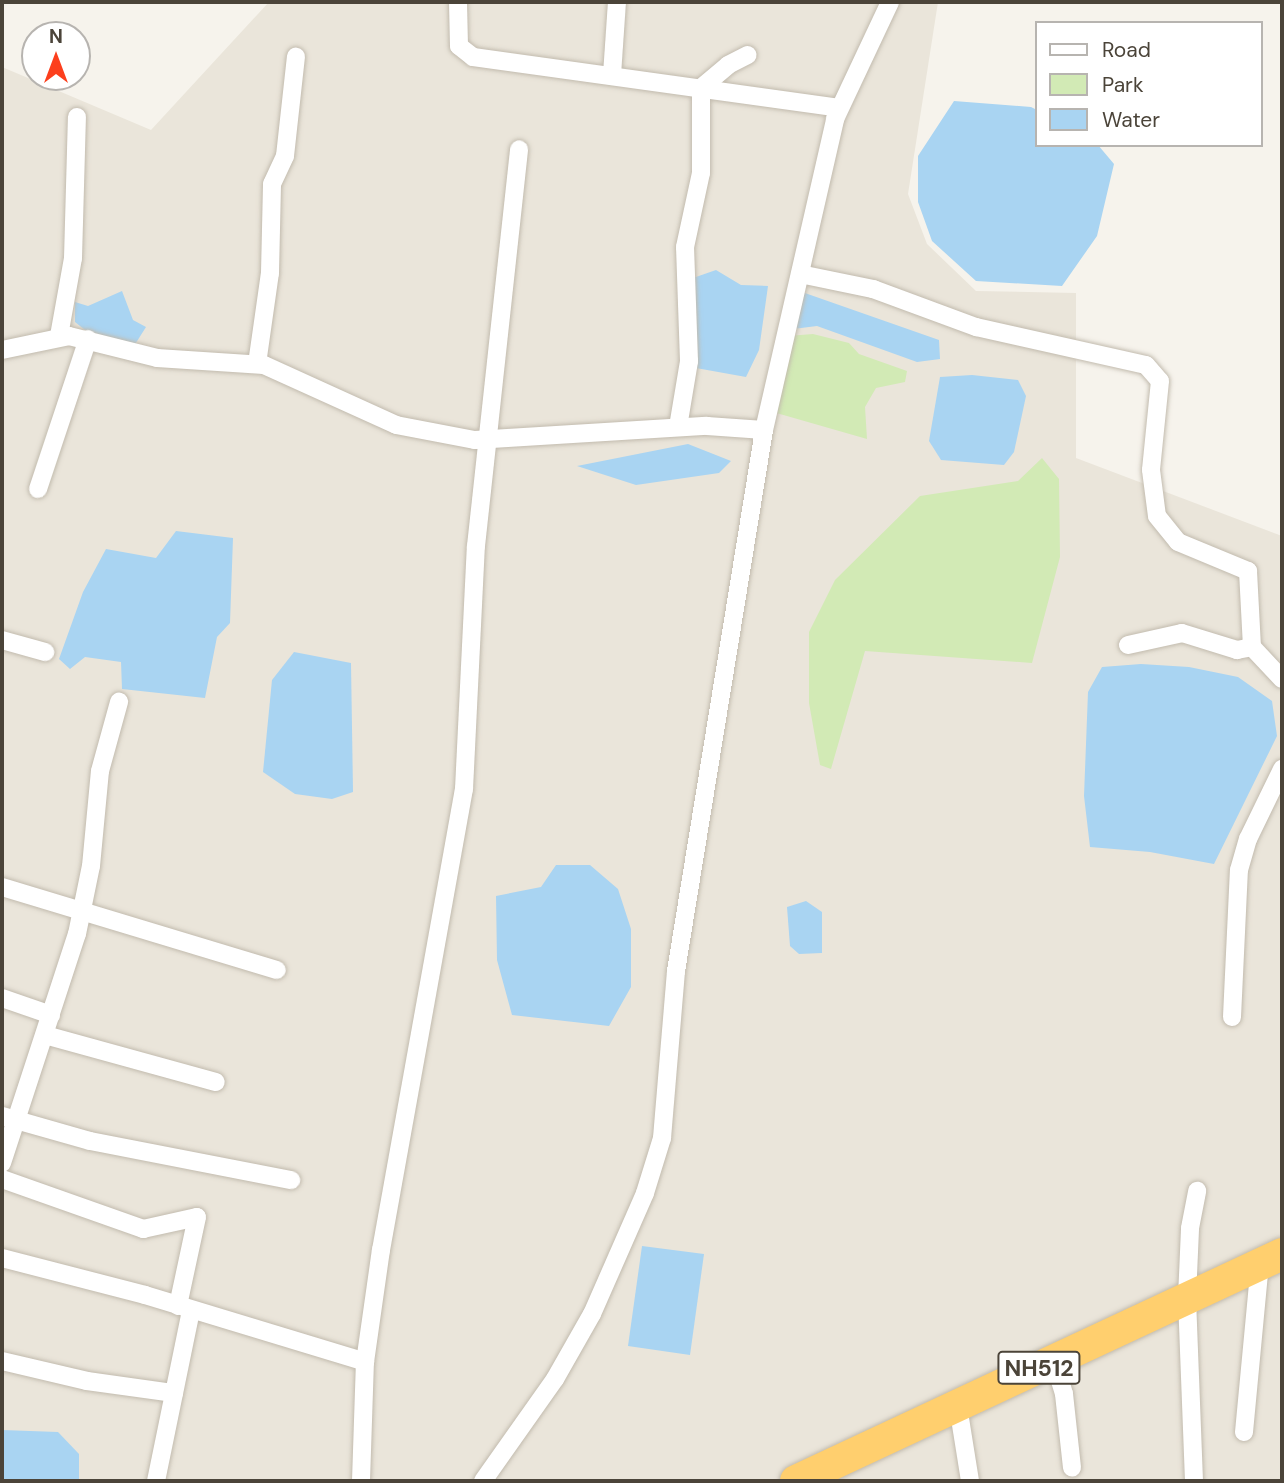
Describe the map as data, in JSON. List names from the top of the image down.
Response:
{
  "streets": {
    "highway": ["NH512"]
  },
  "legend": ["Road", "Park", "Water"],
  "north": "top"
}
